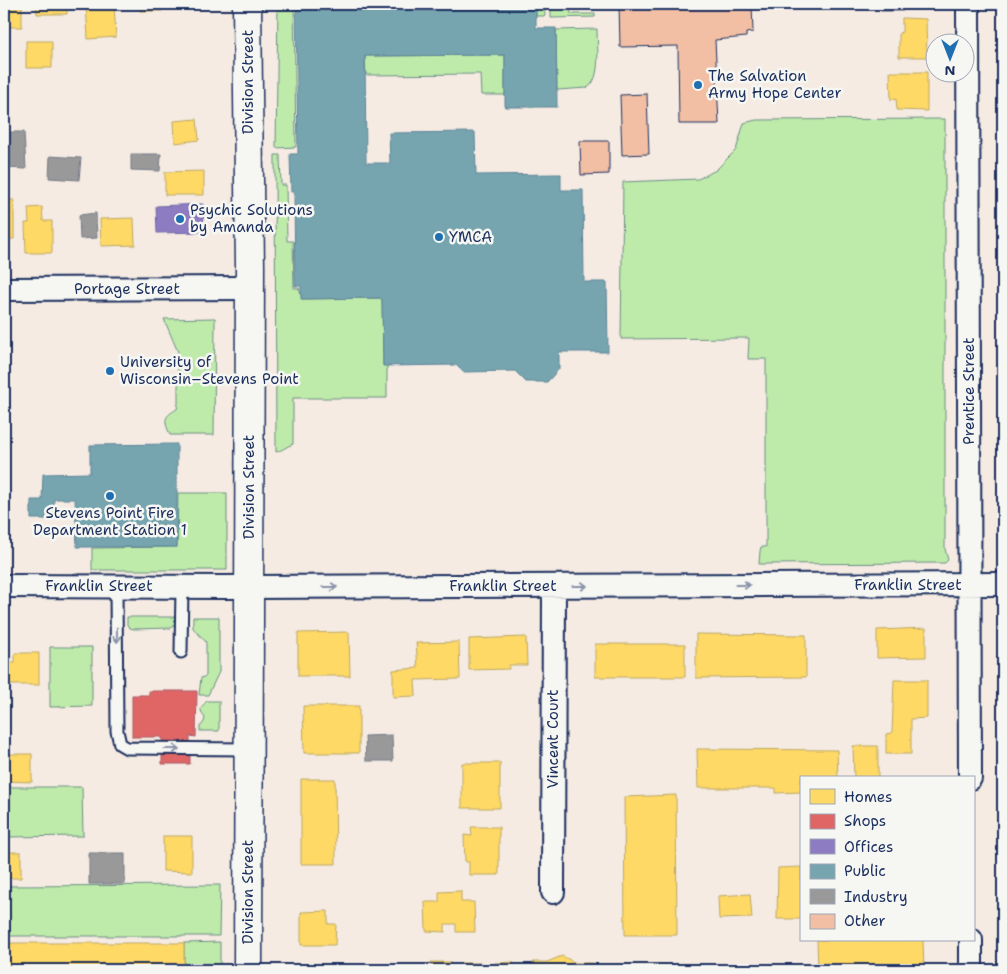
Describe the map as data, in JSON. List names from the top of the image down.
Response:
{
  "streets": {
    "main road": ["Division Street"],
    "street": [
      "Portage Street",
      "Prentice Street",
      "Franklin Street",
      "Vincent Court"
    ]
  },
  "crossings": [
    ["Division Street", "Portage Street"],
    ["Division Street", "Franklin Street"],
    ["Prentice Street", "Franklin Street"],
    ["Franklin Street", "Vincent Court"]
  ],
  "one_way": ["Franklin Street"],
  "places": [
    "The Salvation Army Hope Center",
    "Psychic Solutions by Amanda",
    "YMCA",
    "University of Wisconsin–Stevens Point",
    "Stevens Point Fire Department Station 1"
  ],
  "legend": [
    "Homes",
    "Shops",
    "Offices",
    "Public",
    "Industry",
    "Other"
  ],
  "north": "bottom"
}
